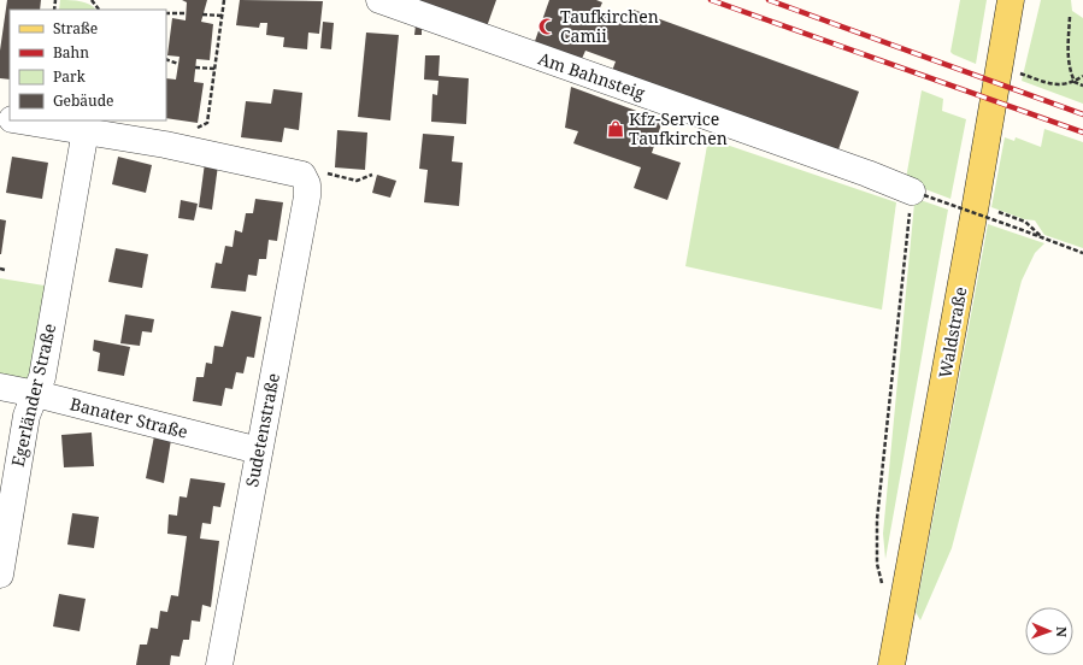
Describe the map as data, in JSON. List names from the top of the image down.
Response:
{
  "streets": {
    "main road": ["Waldstraße"],
    "street": [
      "Am Bahnsteig",
      "Egerländer Straße",
      "Banater Straße",
      "Sudetenstraße"
    ]
  },
  "crossings": [
    ["Egerländer Straße", "Banater Straße"],
    ["Banater Straße", "Sudetenstraße"]
  ],
  "places": {
    "mosque": ["Taufkirchen Camii"],
    "shop": ["Kfz-Service Taufkirchen"]
  },
  "legend": [
    "Straße",
    "Bahn",
    "Park",
    "Gebäude"
  ],
  "north": "right"
}
